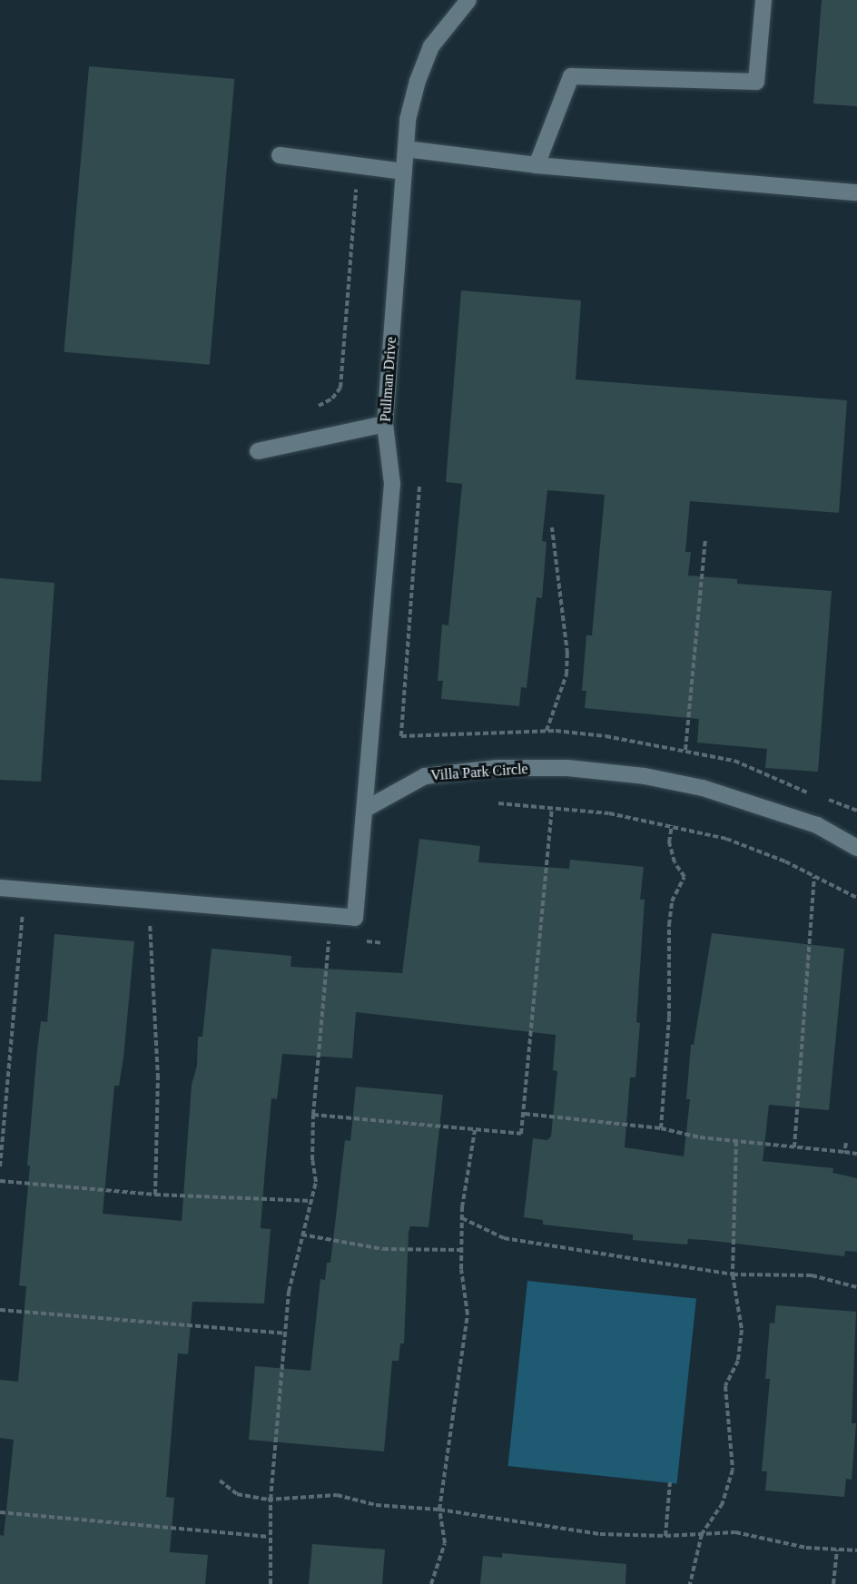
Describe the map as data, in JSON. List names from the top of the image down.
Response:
{
  "streets": {
    "street": ["Pullman Drive", "Villa Park Circle"]
  },
  "crossings": [
    ["Pullman Drive", "Villa Park Circle"]
  ]
}
